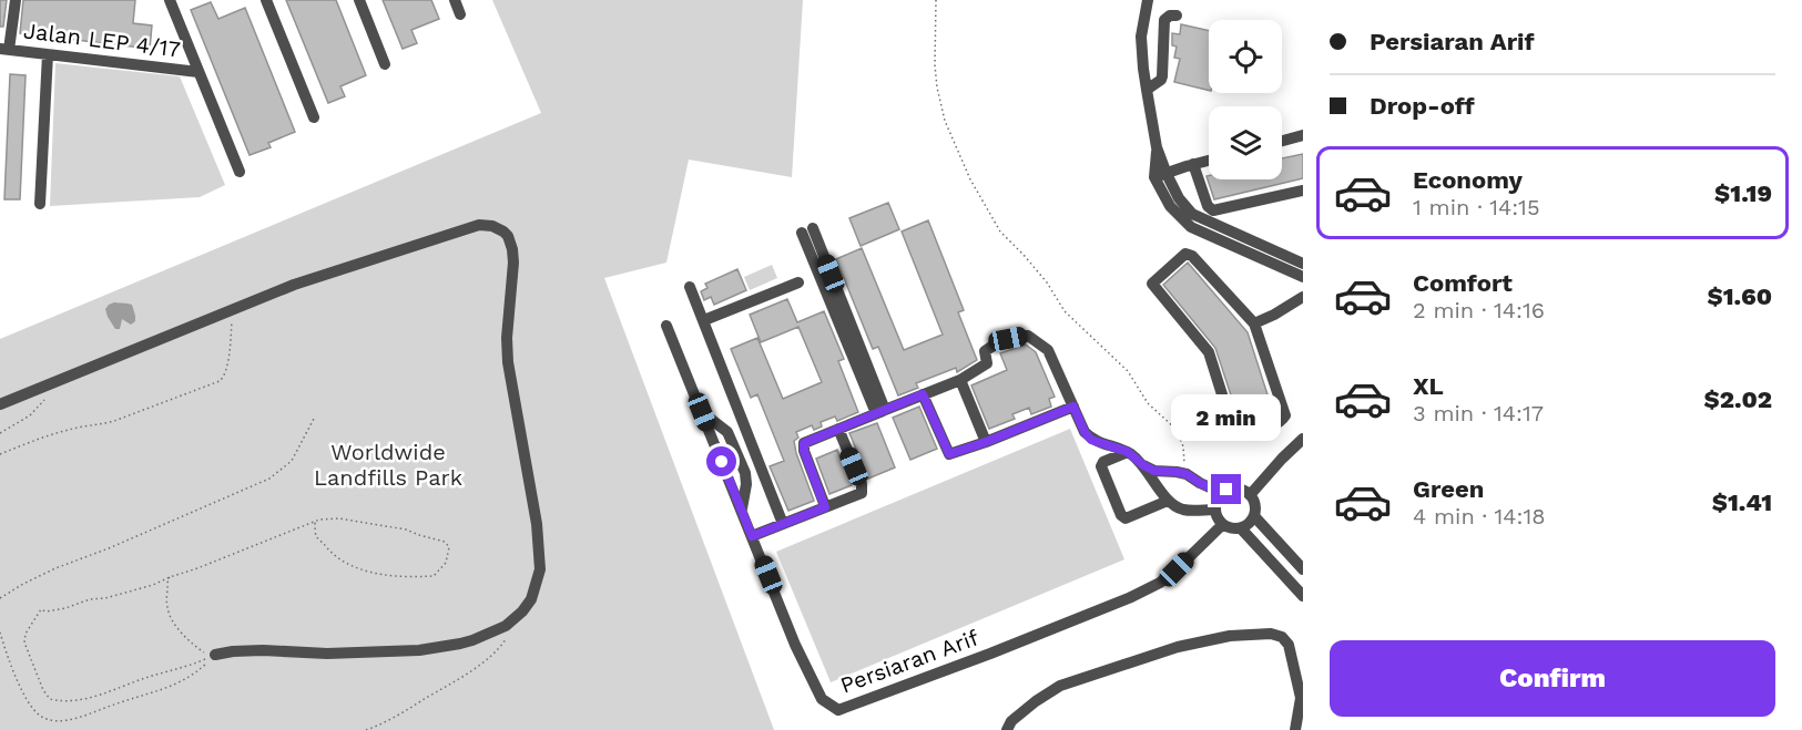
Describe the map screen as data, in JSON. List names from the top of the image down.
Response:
{
  "streets": {
    "street": ["Jalan LEP 4/17", "Persiaran Arif"]
  },
  "parks": ["Worldwide Landfills Park"],
  "page": {
    "banner": ["Persiaran Arif", "Drop-off"],
    "list": [
      {
        "name": "Economy",
        "note": "1 min · 14:15",
        "value": "$1.19"
      },
      {
        "name": "Comfort",
        "note": "2 min · 14:16",
        "value": "$1.60"
      },
      {
        "name": "XL",
        "note": "3 min · 14:17",
        "value": "$2.02"
      },
      {
        "name": "Green",
        "note": "4 min · 14:18",
        "value": "$1.41"
      }
    ],
    "bubble": "2 min",
    "buttons": "Confirm"
  }
}
